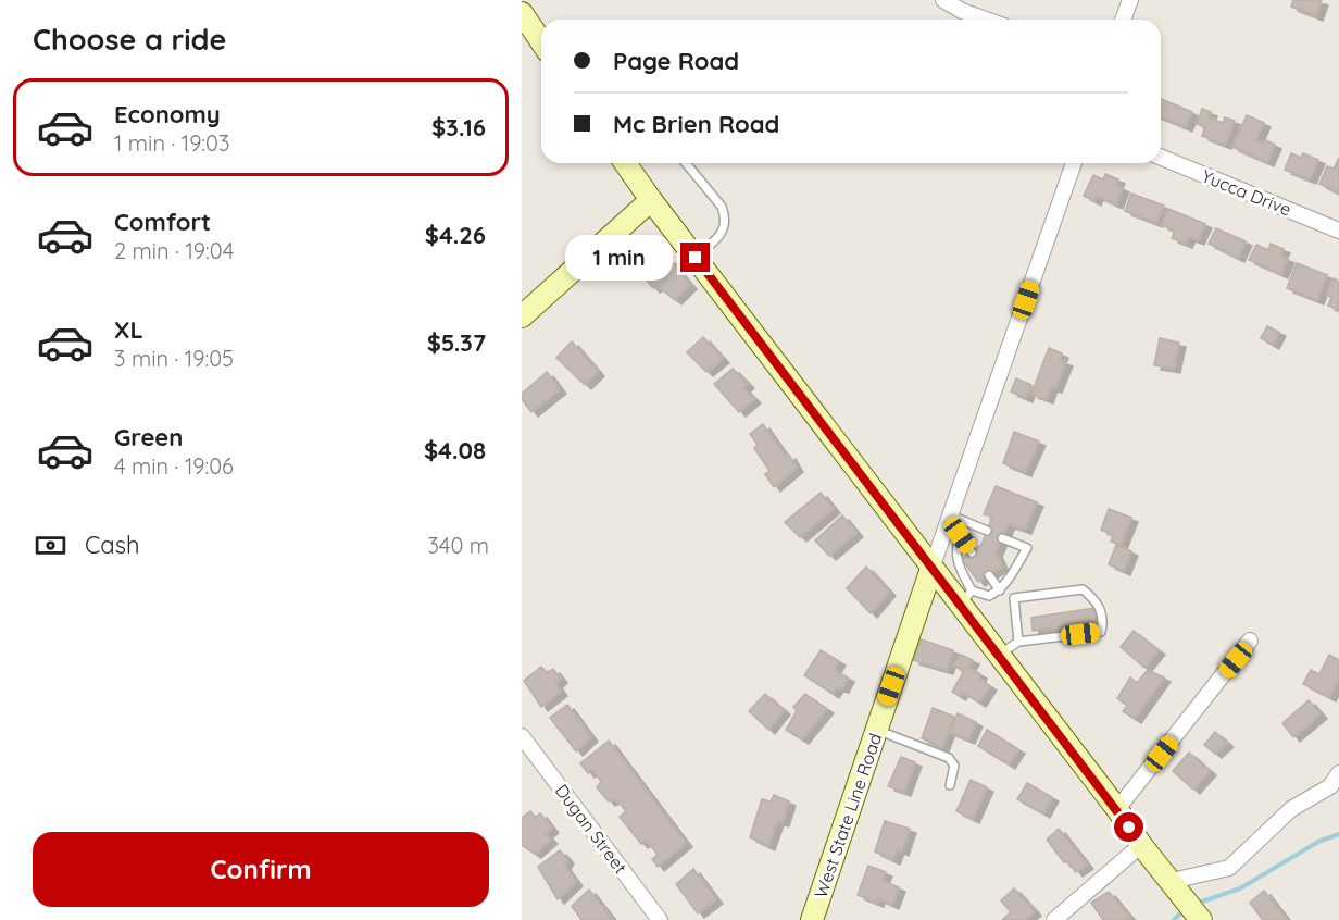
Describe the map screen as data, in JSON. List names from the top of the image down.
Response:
{
  "streets": {
    "main road": ["West State Line Road"],
    "street": ["Yucca Drive", "Dugan Street"]
  },
  "page": {
    "heading": "Choose a ride",
    "banner": ["Page Road", "Mc Brien Road"],
    "list": [
      {
        "name": "Economy",
        "note": "1 min · 19:03",
        "value": "$3.16"
      },
      {
        "name": "Comfort",
        "note": "2 min · 19:04",
        "value": "$4.26"
      },
      {
        "name": "XL",
        "note": "3 min · 19:05",
        "value": "$5.37"
      },
      {
        "name": "Green",
        "note": "4 min · 19:06",
        "value": "$4.08"
      }
    ],
    "bubble": "1 min",
    "pay": ["Cash", "340 m"],
    "buttons": "Confirm"
  }
}
